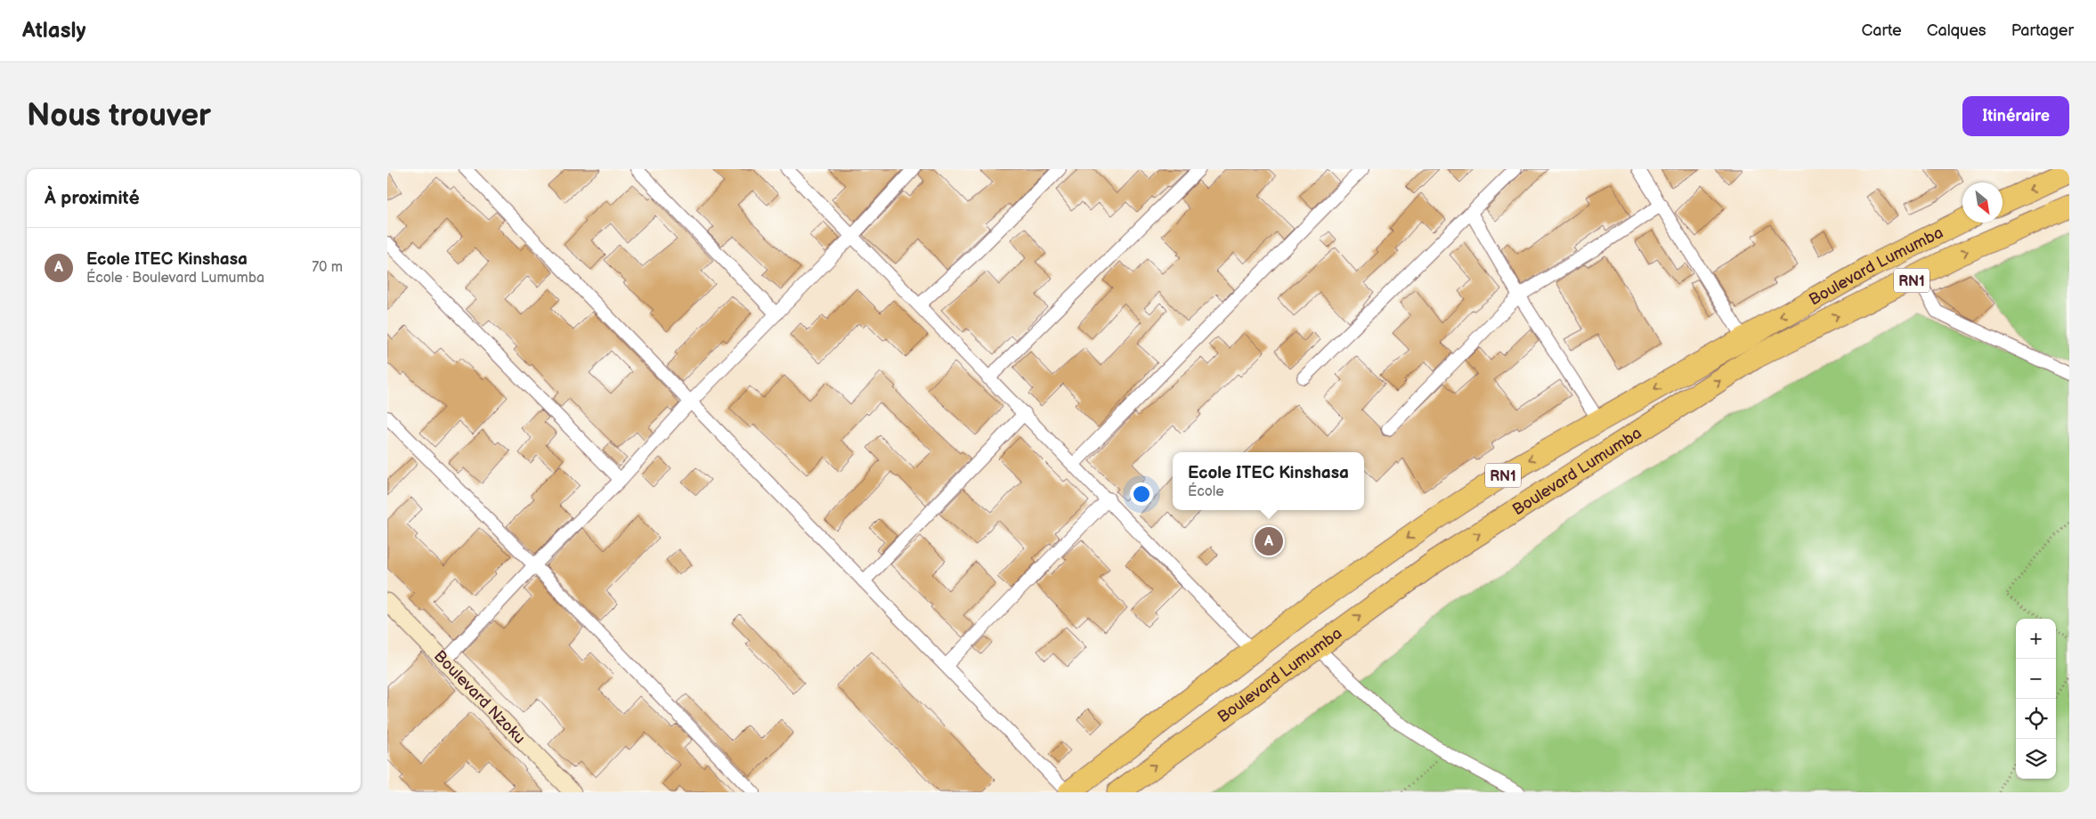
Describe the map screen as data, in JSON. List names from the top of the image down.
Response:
{
  "streets": {
    "highway": ["Boulevard Lumumba", "RN1"],
    "street": ["Boulevard Nzoku"]
  },
  "north": "bottom right",
  "page": {
    "header": "Atlasly",
    "nav": ["Carte", "Calques", "Partager"],
    "buttons": "Itinéraire",
    "title": "Nous trouver",
    "heading": "À proximité",
    "list": [
      {
        "mark": "A",
        "name": "Ecole ITEC Kinshasa",
        "note": "École · Boulevard Lumumba",
        "value": "70 m"
      }
    ],
    "popup": ["Ecole ITEC Kinshasa", "École"],
    "pins": "A",
    "map_buttons": ["+", "−"]
  }
}
